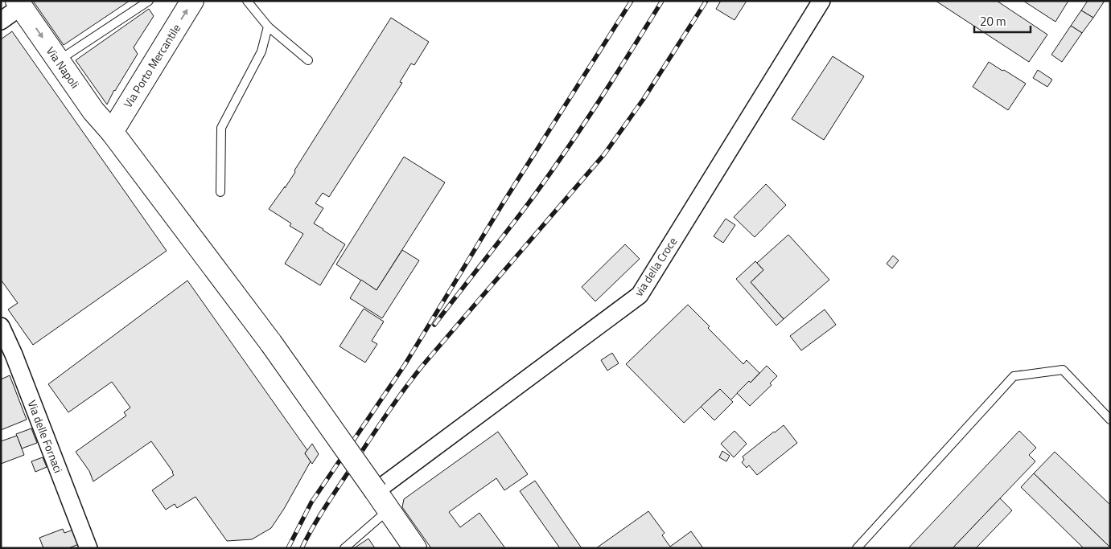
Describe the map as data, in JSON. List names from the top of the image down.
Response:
{
  "streets": {
    "main road": ["Via Porto Mercantile", "Via Napoli"],
    "street": ["via della Croce", "Via delle Fornaci"]
  },
  "crossings": [
    ["Via Porto Mercantile", "Via Napoli"],
    ["Via Napoli", "via della Croce"]
  ],
  "one_way": ["Via Porto Mercantile"],
  "scale_bar": "20 m"
}
